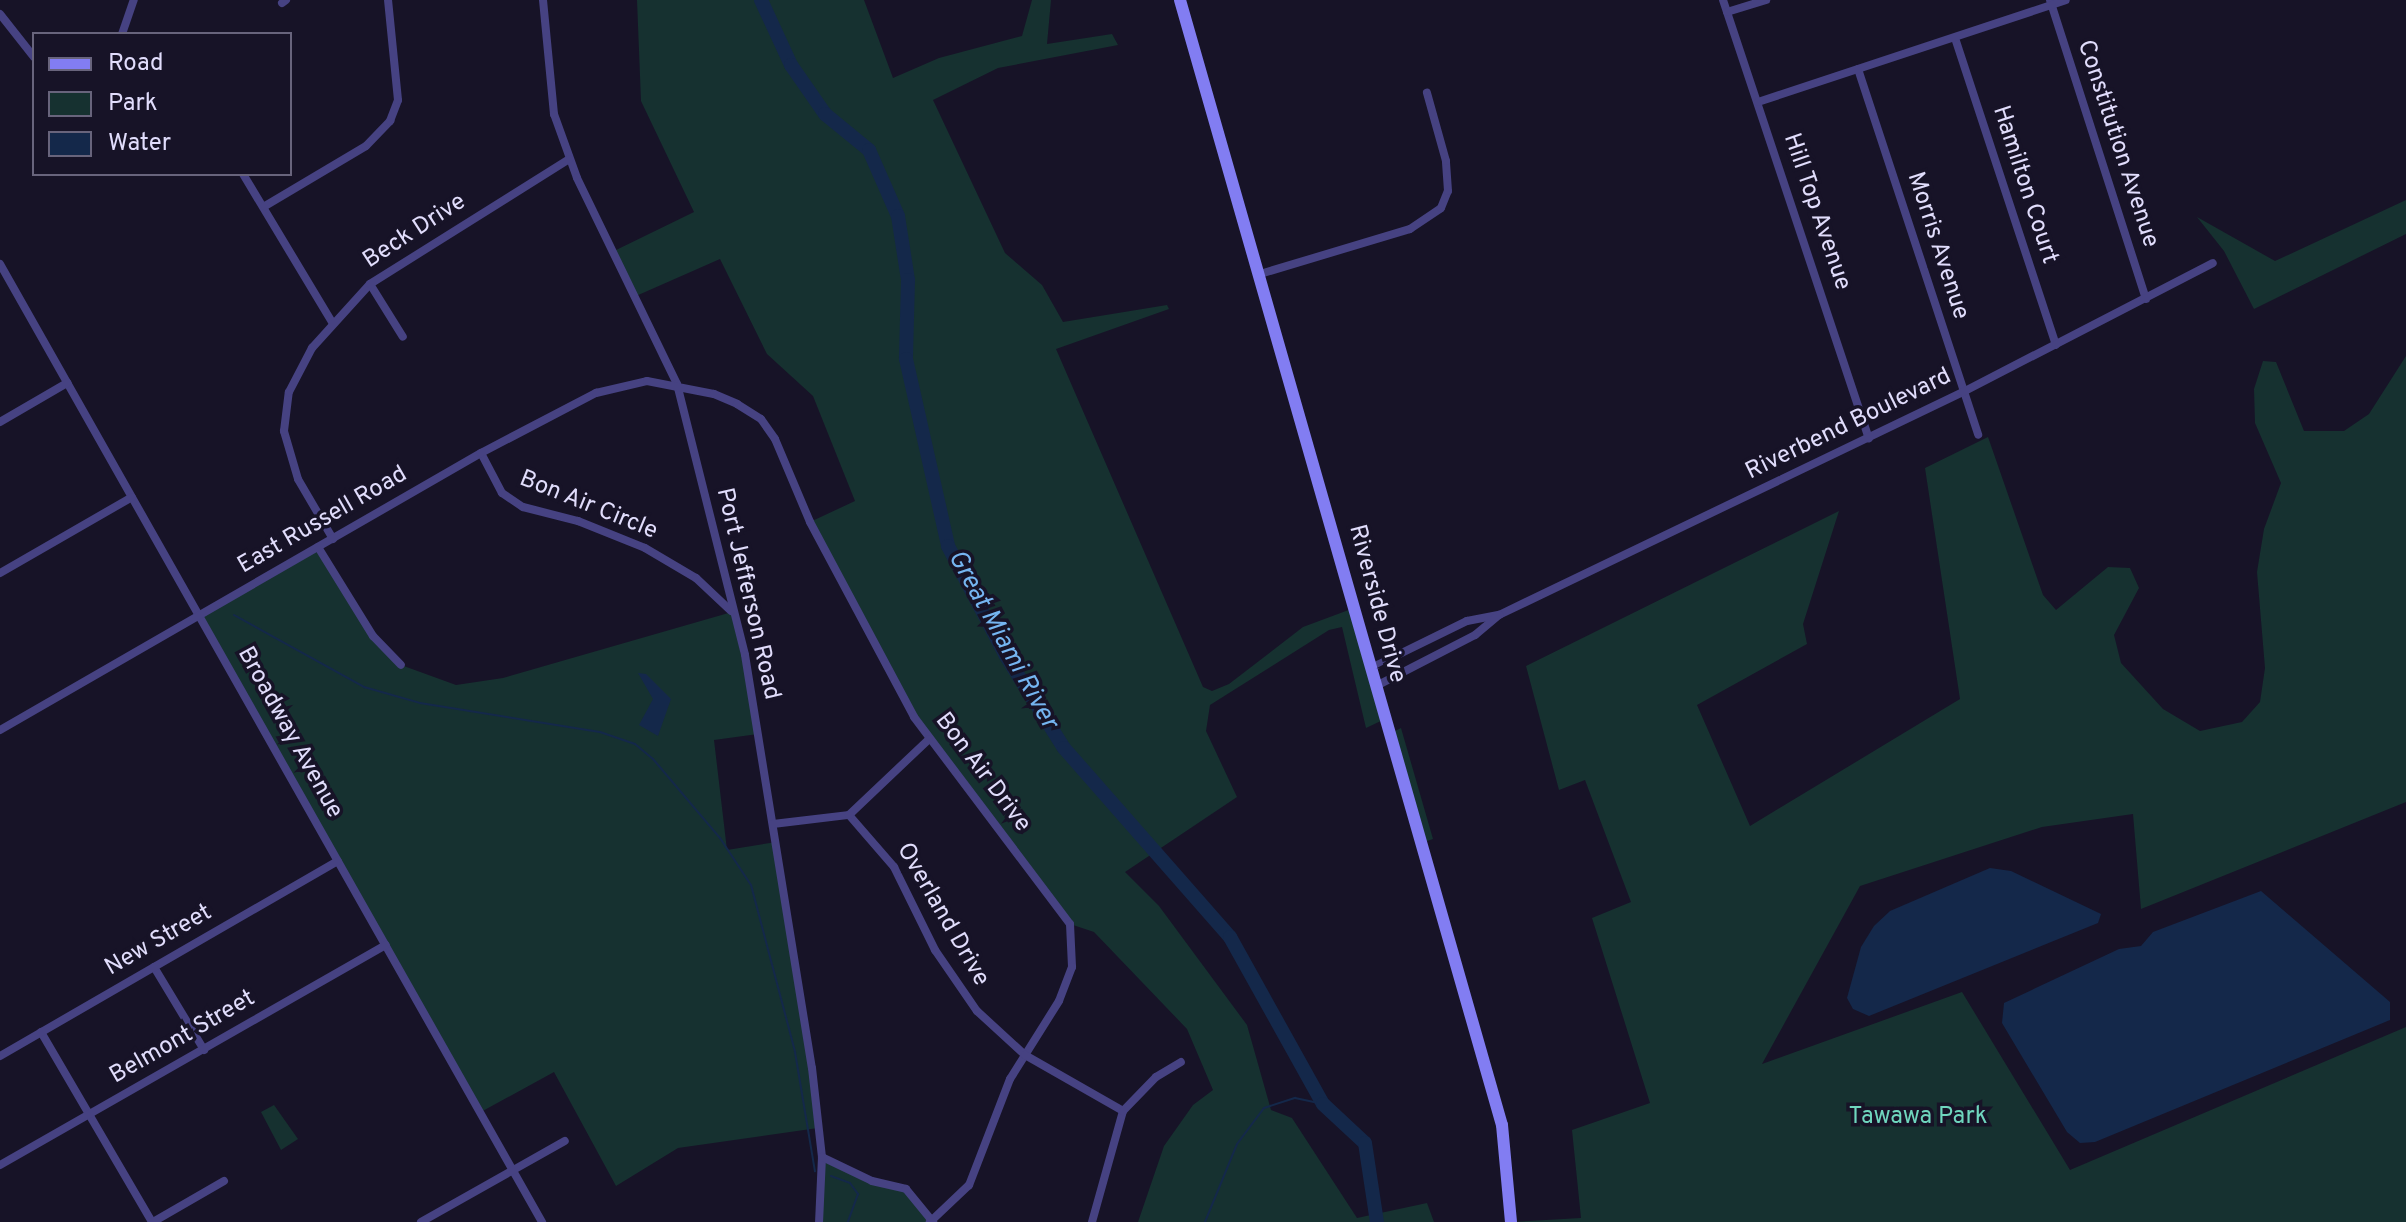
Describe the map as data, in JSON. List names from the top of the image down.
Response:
{
  "streets": {
    "main road": ["Riverside Drive"],
    "street": [
      "Constitution Avenue",
      "Hamilton Court",
      "Hill Top Avenue",
      "Beck Drive",
      "Morris Avenue",
      "Riverbend Boulevard",
      "Bon Air Circle",
      "East Russell Road",
      "Port Jefferson Road",
      "Broadway Avenue",
      "Bon Air Drive",
      "Overland Drive",
      "New Street",
      "Belmont Street"
    ]
  },
  "crossings": [
    ["Constitution Avenue", "Riverbend Boulevard"],
    ["Hamilton Court", "Riverbend Boulevard"],
    ["Hill Top Avenue", "Riverbend Boulevard"],
    ["Beck Drive", "East Russell Road"],
    ["Beck Drive", "Port Jefferson Road"],
    ["Morris Avenue", "Riverbend Boulevard"],
    ["Bon Air Circle", "East Russell Road"],
    ["Bon Air Circle", "Port Jefferson Road"],
    ["East Russell Road", "Port Jefferson Road"],
    ["East Russell Road", "Broadway Avenue"],
    ["East Russell Road", "Bon Air Drive"],
    ["Port Jefferson Road", "Bon Air Drive"],
    ["Broadway Avenue", "New Street"],
    ["Broadway Avenue", "Belmont Street"],
    ["Bon Air Drive", "Overland Drive"]
  ],
  "water": ["Great Miami River"],
  "parks": ["Tawawa Park"],
  "legend": ["Road", "Park", "Water"]
}
